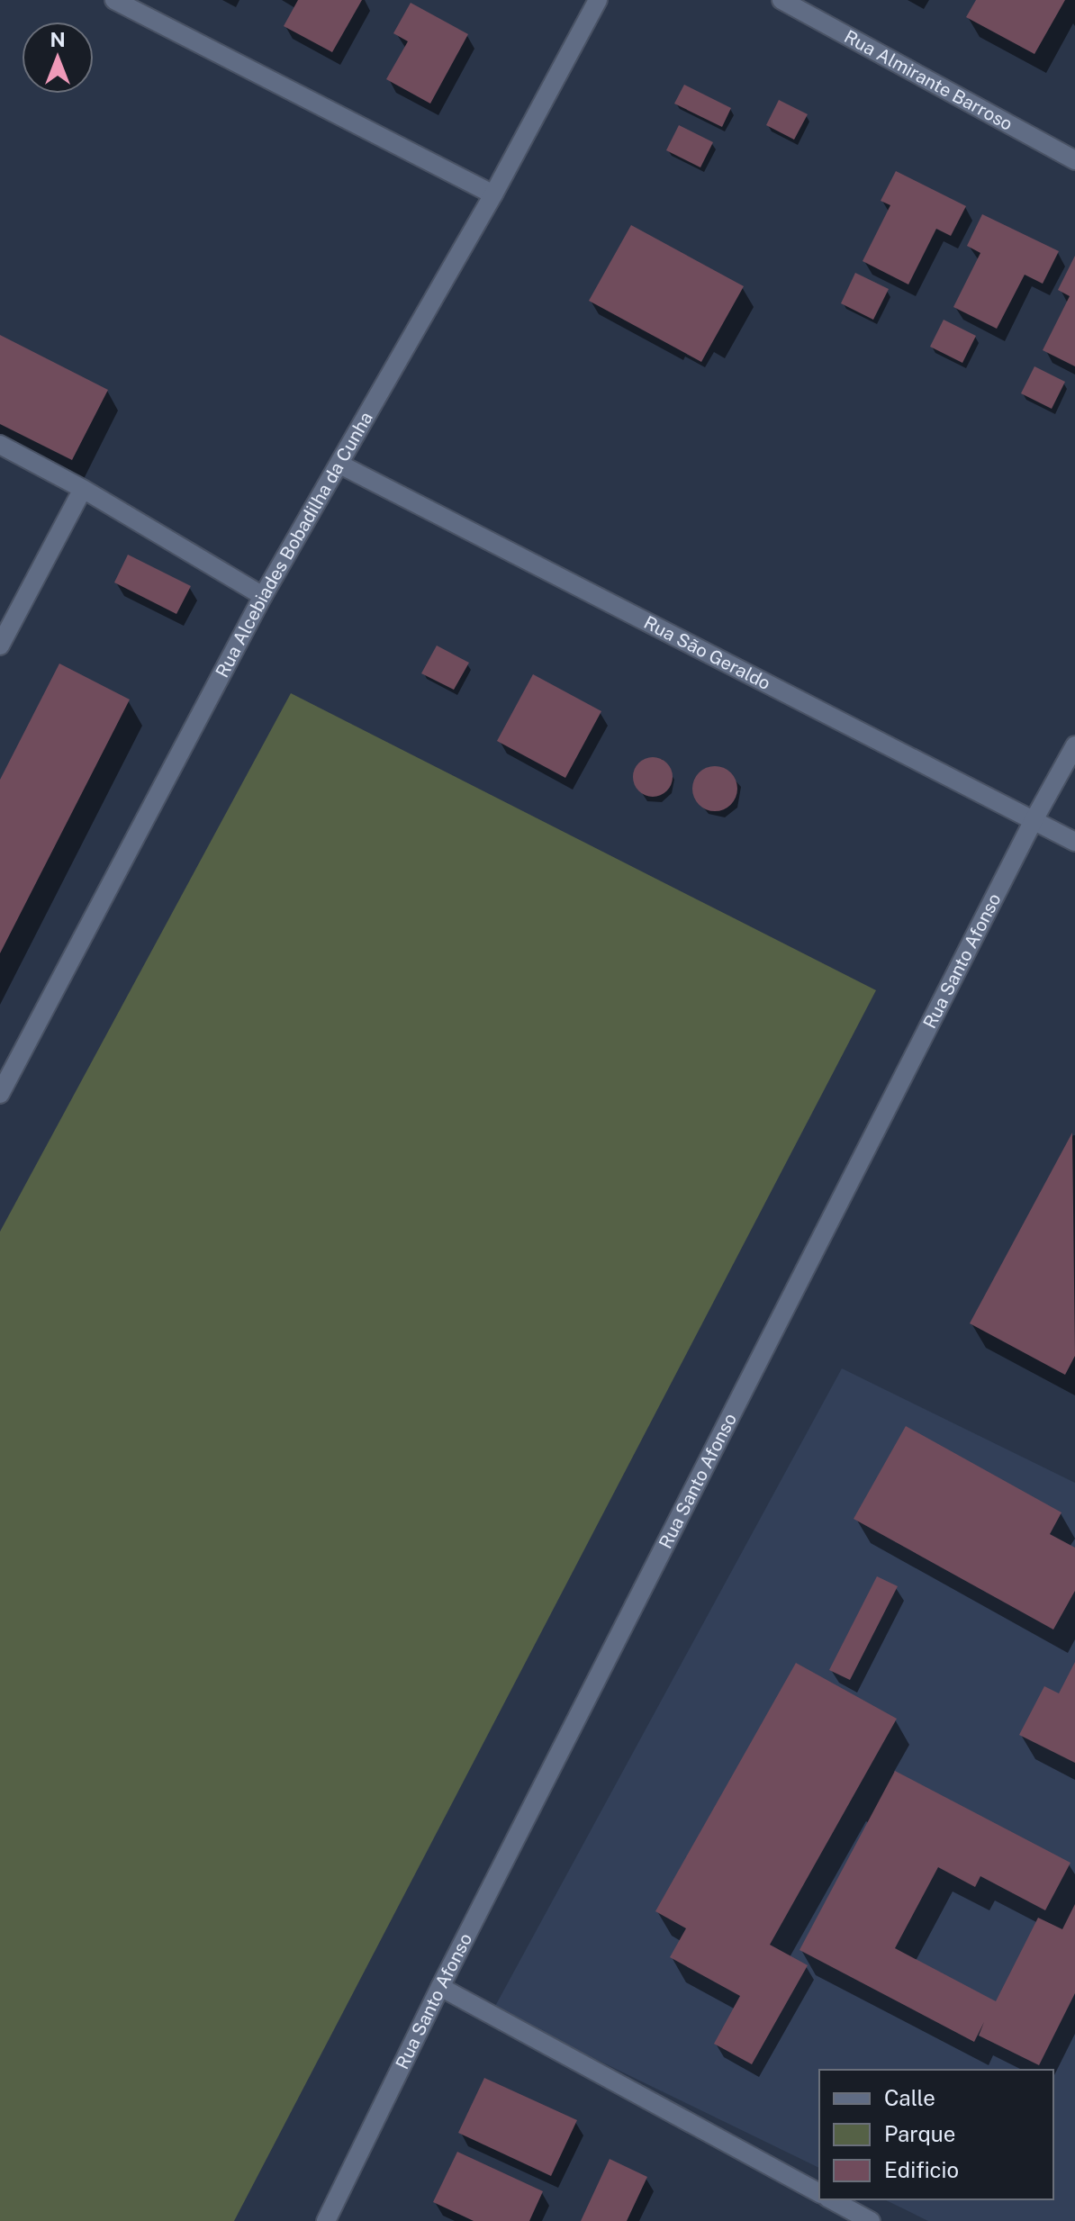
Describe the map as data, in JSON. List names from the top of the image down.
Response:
{
  "streets": {
    "street": [
      "Rua Almirante Barroso",
      "Rua Alcebiades Bobadilha da Cunha",
      "Rua São Geraldo",
      "Rua Santo Afonso"
    ]
  },
  "crossings": [
    ["Rua Alcebiades Bobadilha da Cunha", "Rua São Geraldo"],
    ["Rua São Geraldo", "Rua Santo Afonso"]
  ],
  "legend": ["Calle", "Parque", "Edificio"],
  "north": "top"
}
